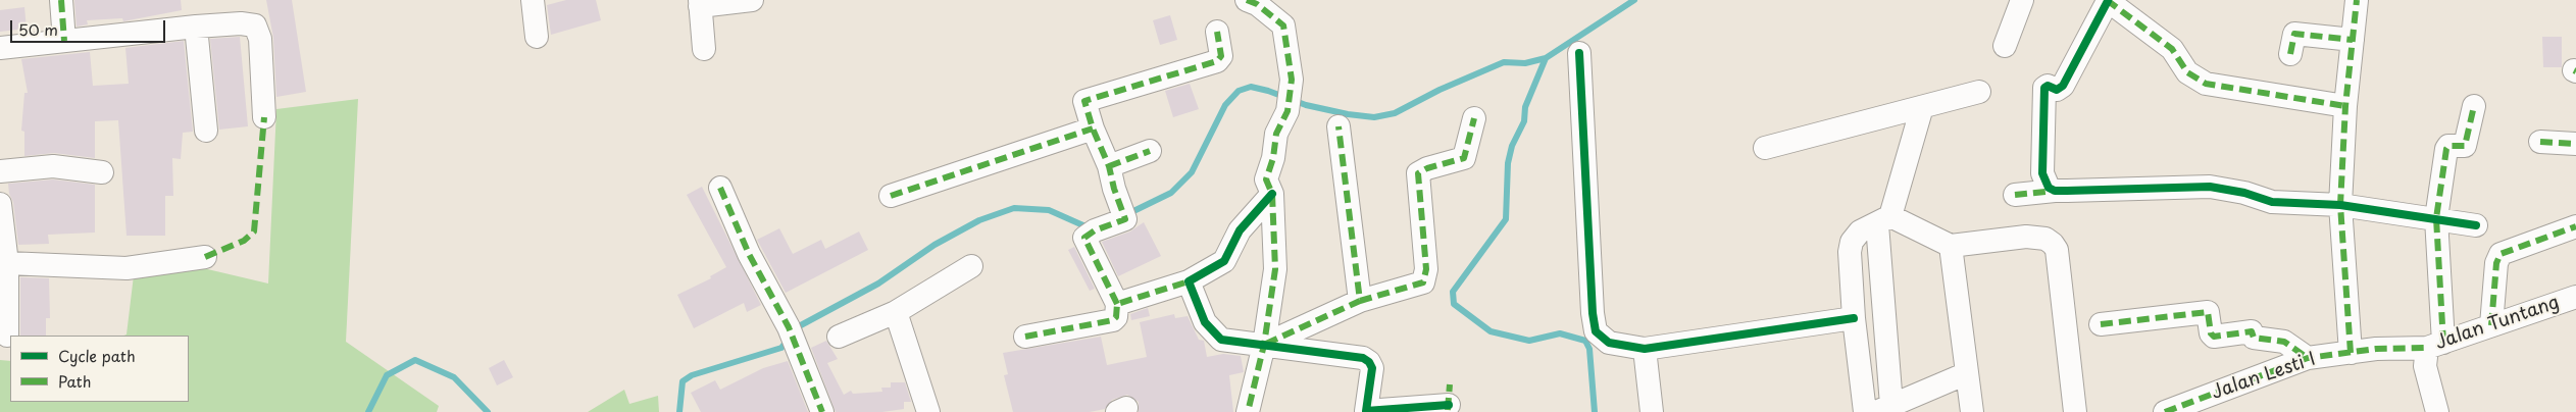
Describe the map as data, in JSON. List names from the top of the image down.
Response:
{
  "streets": {
    "street": ["Jalan Tuntang", "Jalan Lesti I"]
  },
  "crossings": [
    ["Jalan Tuntang", "Jalan Lesti I"]
  ],
  "legend": ["Cycle path", "Path"],
  "scale_bar": "50 m"
}
